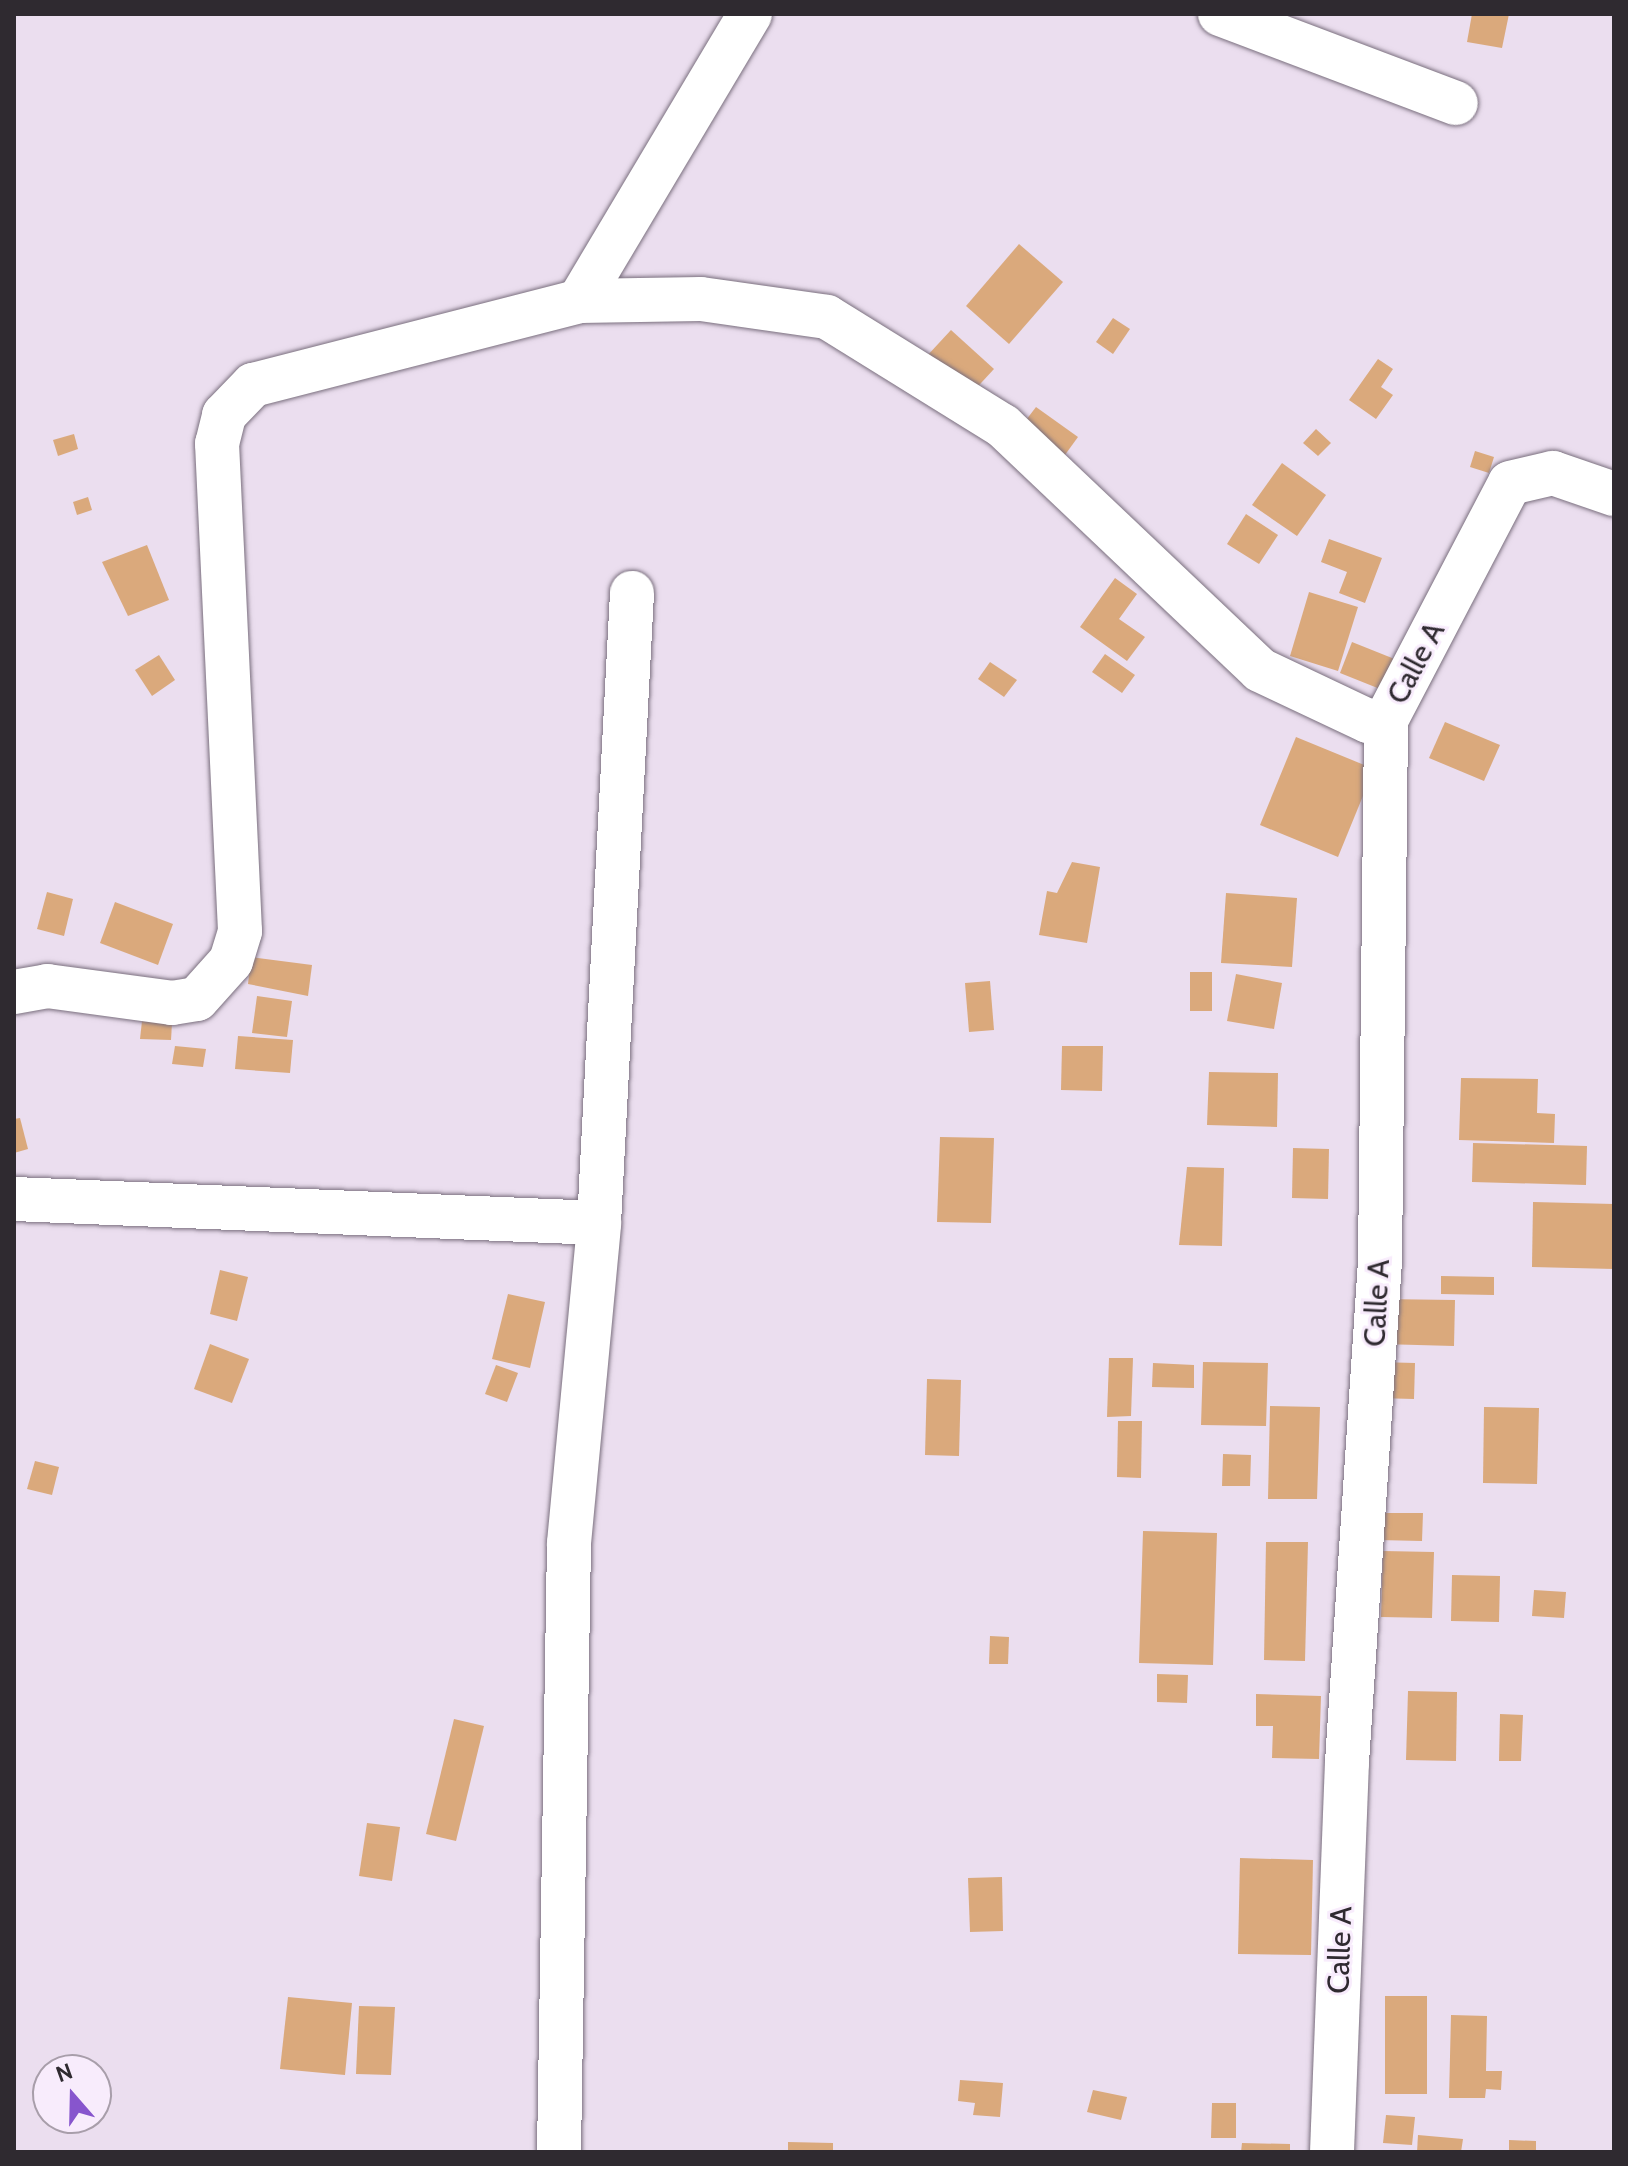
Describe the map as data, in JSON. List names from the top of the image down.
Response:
{
  "streets": {
    "street": ["Calle A"]
  },
  "north": "top"
}
